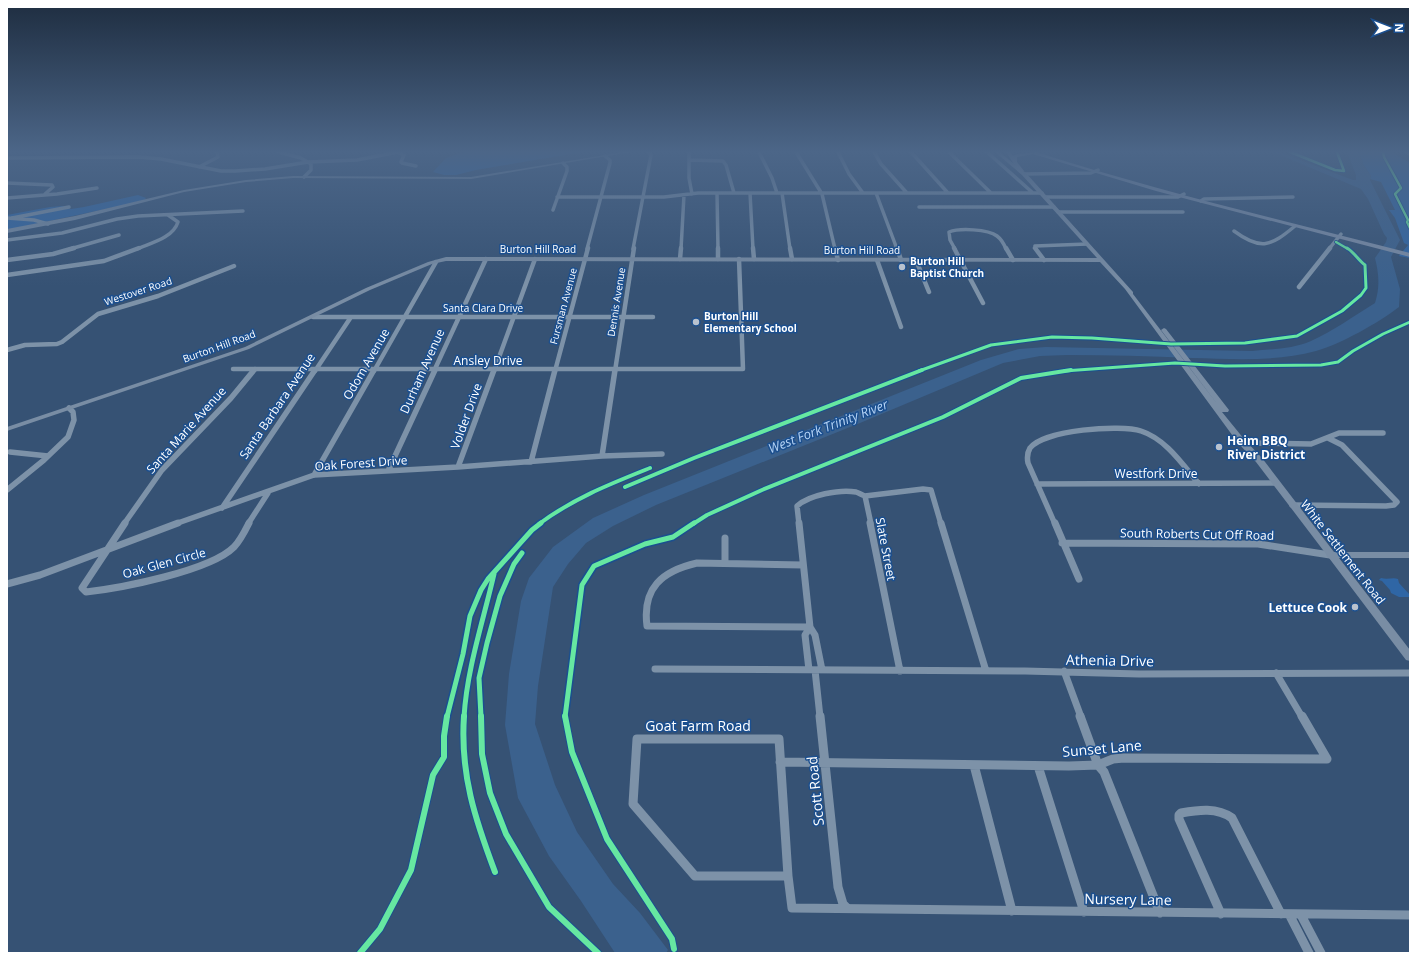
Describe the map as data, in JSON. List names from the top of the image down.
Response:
{
  "streets": {
    "street": [
      "Burton Hill Road",
      "Westover Road",
      "Dennis Avenue",
      "Fursman Avenue",
      "Santa Clara Drive",
      "Ansley Drive",
      "Odom Avenue",
      "Durham Avenue",
      "Santa Barbara Avenue",
      "Volder Drive",
      "Santa Marie Avenue",
      "Oak Forest Drive",
      "Westfork Drive",
      "South Roberts Cut Off Road",
      "Slate Street",
      "White Settlement Road",
      "Oak Glen Circle",
      "Athenia Drive",
      "Goat Farm Road",
      "Sunset Lane",
      "Scott Road",
      "Nursery Lane"
    ]
  },
  "crossings": [
    ["Burton Hill Road", "Dennis Avenue"],
    ["Burton Hill Road", "Fursman Avenue"],
    ["Burton Hill Road", "Santa Clara Drive"],
    ["Burton Hill Road", "Ansley Drive"],
    ["Burton Hill Road", "Odom Avenue"],
    ["Burton Hill Road", "Durham Avenue"],
    ["Burton Hill Road", "Volder Drive"],
    ["Burton Hill Road", "White Settlement Road"],
    ["Dennis Avenue", "Santa Clara Drive"],
    ["Dennis Avenue", "Ansley Drive"],
    ["Dennis Avenue", "Oak Forest Drive"],
    ["Fursman Avenue", "Santa Clara Drive"],
    ["Fursman Avenue", "Ansley Drive"],
    ["Fursman Avenue", "Oak Forest Drive"],
    ["Santa Clara Drive", "Odom Avenue"],
    ["Santa Clara Drive", "Durham Avenue"],
    ["Santa Clara Drive", "Santa Barbara Avenue"],
    ["Santa Clara Drive", "Volder Drive"],
    ["Ansley Drive", "Odom Avenue"],
    ["Ansley Drive", "Durham Avenue"],
    ["Ansley Drive", "Santa Barbara Avenue"],
    ["Ansley Drive", "Volder Drive"],
    ["Ansley Drive", "Santa Marie Avenue"],
    ["Odom Avenue", "Oak Forest Drive"],
    ["Durham Avenue", "Oak Forest Drive"],
    ["Santa Barbara Avenue", "Oak Forest Drive"],
    ["Volder Drive", "Oak Forest Drive"],
    ["Santa Marie Avenue", "Oak Forest Drive"],
    ["Santa Marie Avenue", "Oak Glen Circle"],
    ["Oak Forest Drive", "Oak Glen Circle"],
    ["Westfork Drive", "White Settlement Road"],
    ["South Roberts Cut Off Road", "White Settlement Road"],
    ["Slate Street", "Athenia Drive"],
    ["Slate Street", "Scott Road"],
    ["Athenia Drive", "Sunset Lane"],
    ["Athenia Drive", "Scott Road"],
    ["Goat Farm Road", "Sunset Lane"],
    ["Goat Farm Road", "Scott Road"],
    ["Goat Farm Road", "Nursery Lane"],
    ["Sunset Lane", "Scott Road"],
    ["Scott Road", "Nursery Lane"]
  ],
  "water": ["West Fork Trinity River"],
  "places": [
    "Burton Hill Baptist Church",
    "Burton Hill Elementary School",
    "Heim BBQ River District",
    "Lettuce Cook"
  ],
  "north": "right"
}
